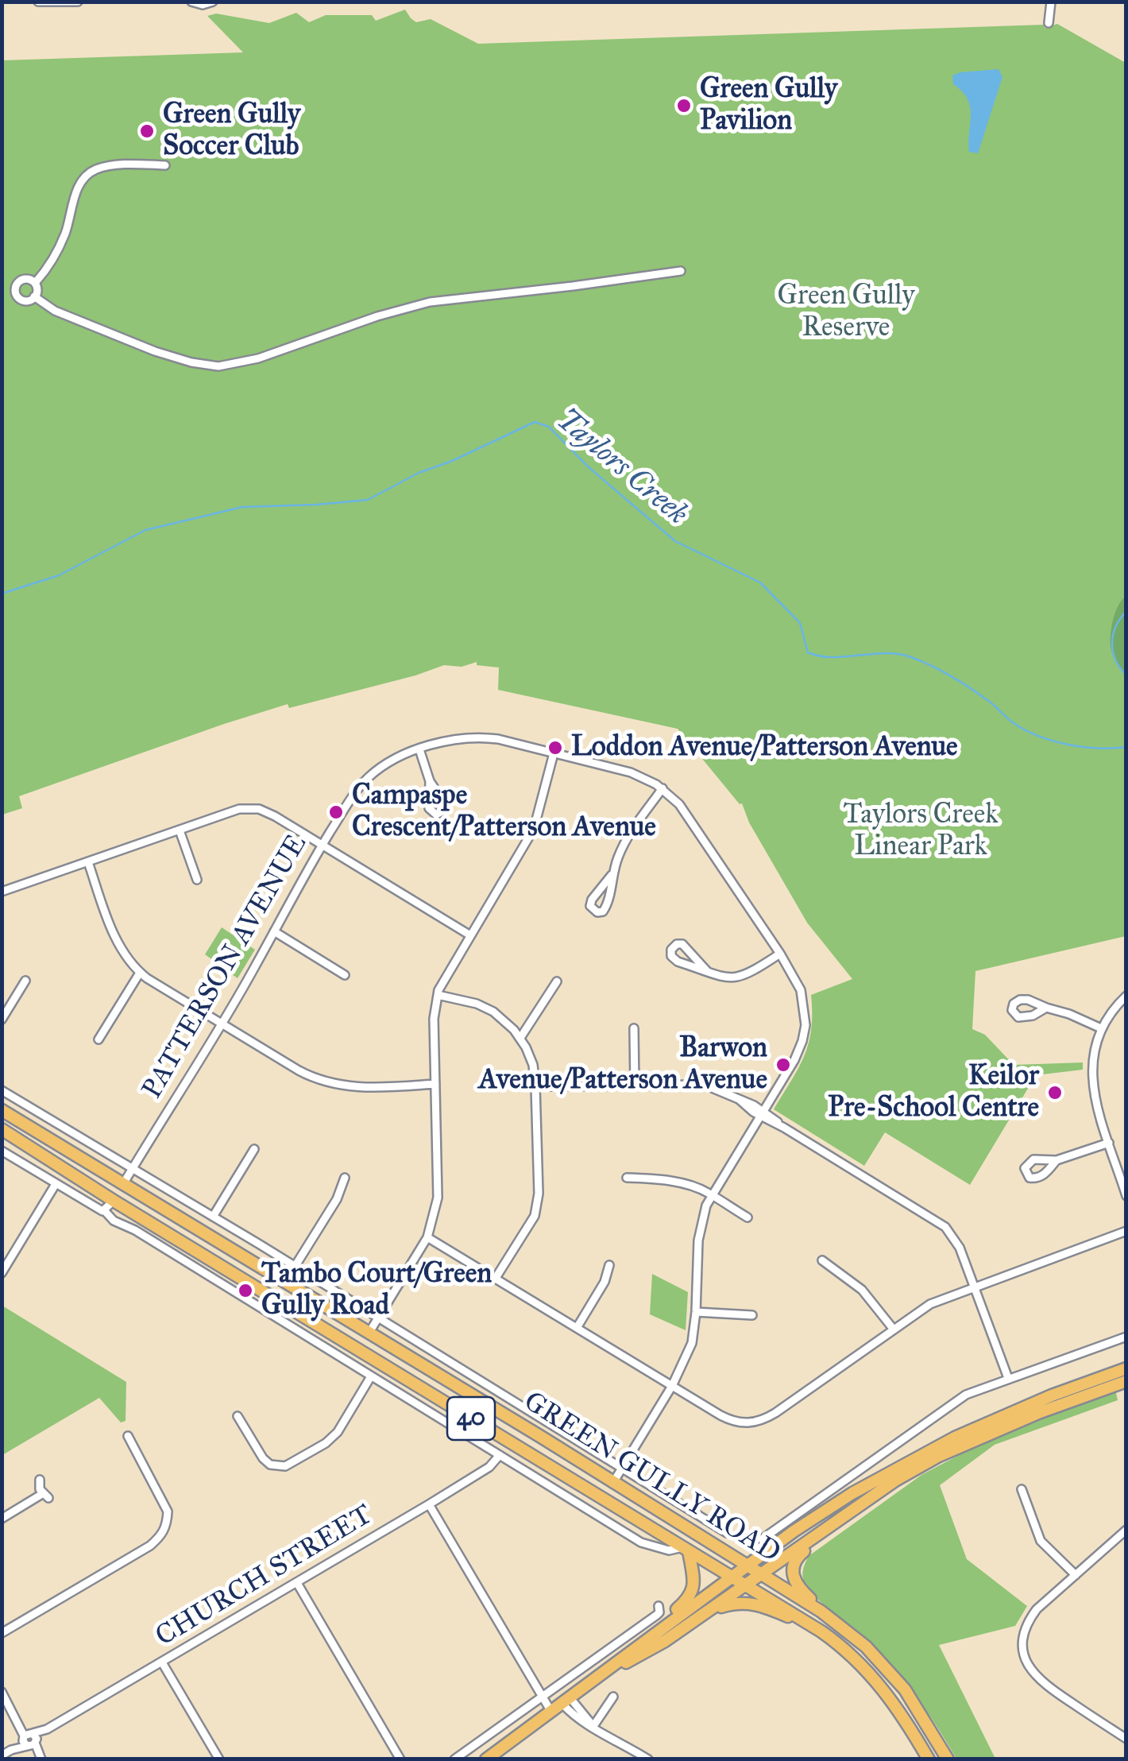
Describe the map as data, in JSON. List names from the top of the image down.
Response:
{
  "streets": {
    "main road": ["40", "GREEN GULLY ROAD"],
    "street": ["PATTERSON AVENUE", "CHURCH STREET"]
  },
  "crossings": [
    ["PATTERSON AVENUE", "GREEN GULLY ROAD"]
  ],
  "water": ["Taylors Creek"],
  "parks": ["Green Gully Reserve", "Taylors Creek Linear Park"],
  "places": [
    "Green Gully Pavilion",
    "Green Gully Soccer Club",
    "Loddon Avenue/Patterson Avenue",
    "Campaspe Crescent/Patterson Avenue",
    "Barwon Avenue/Patterson Avenue",
    "Keilor Pre-School Centre",
    "Tambo Court/Green Gully Road"
  ]
}
